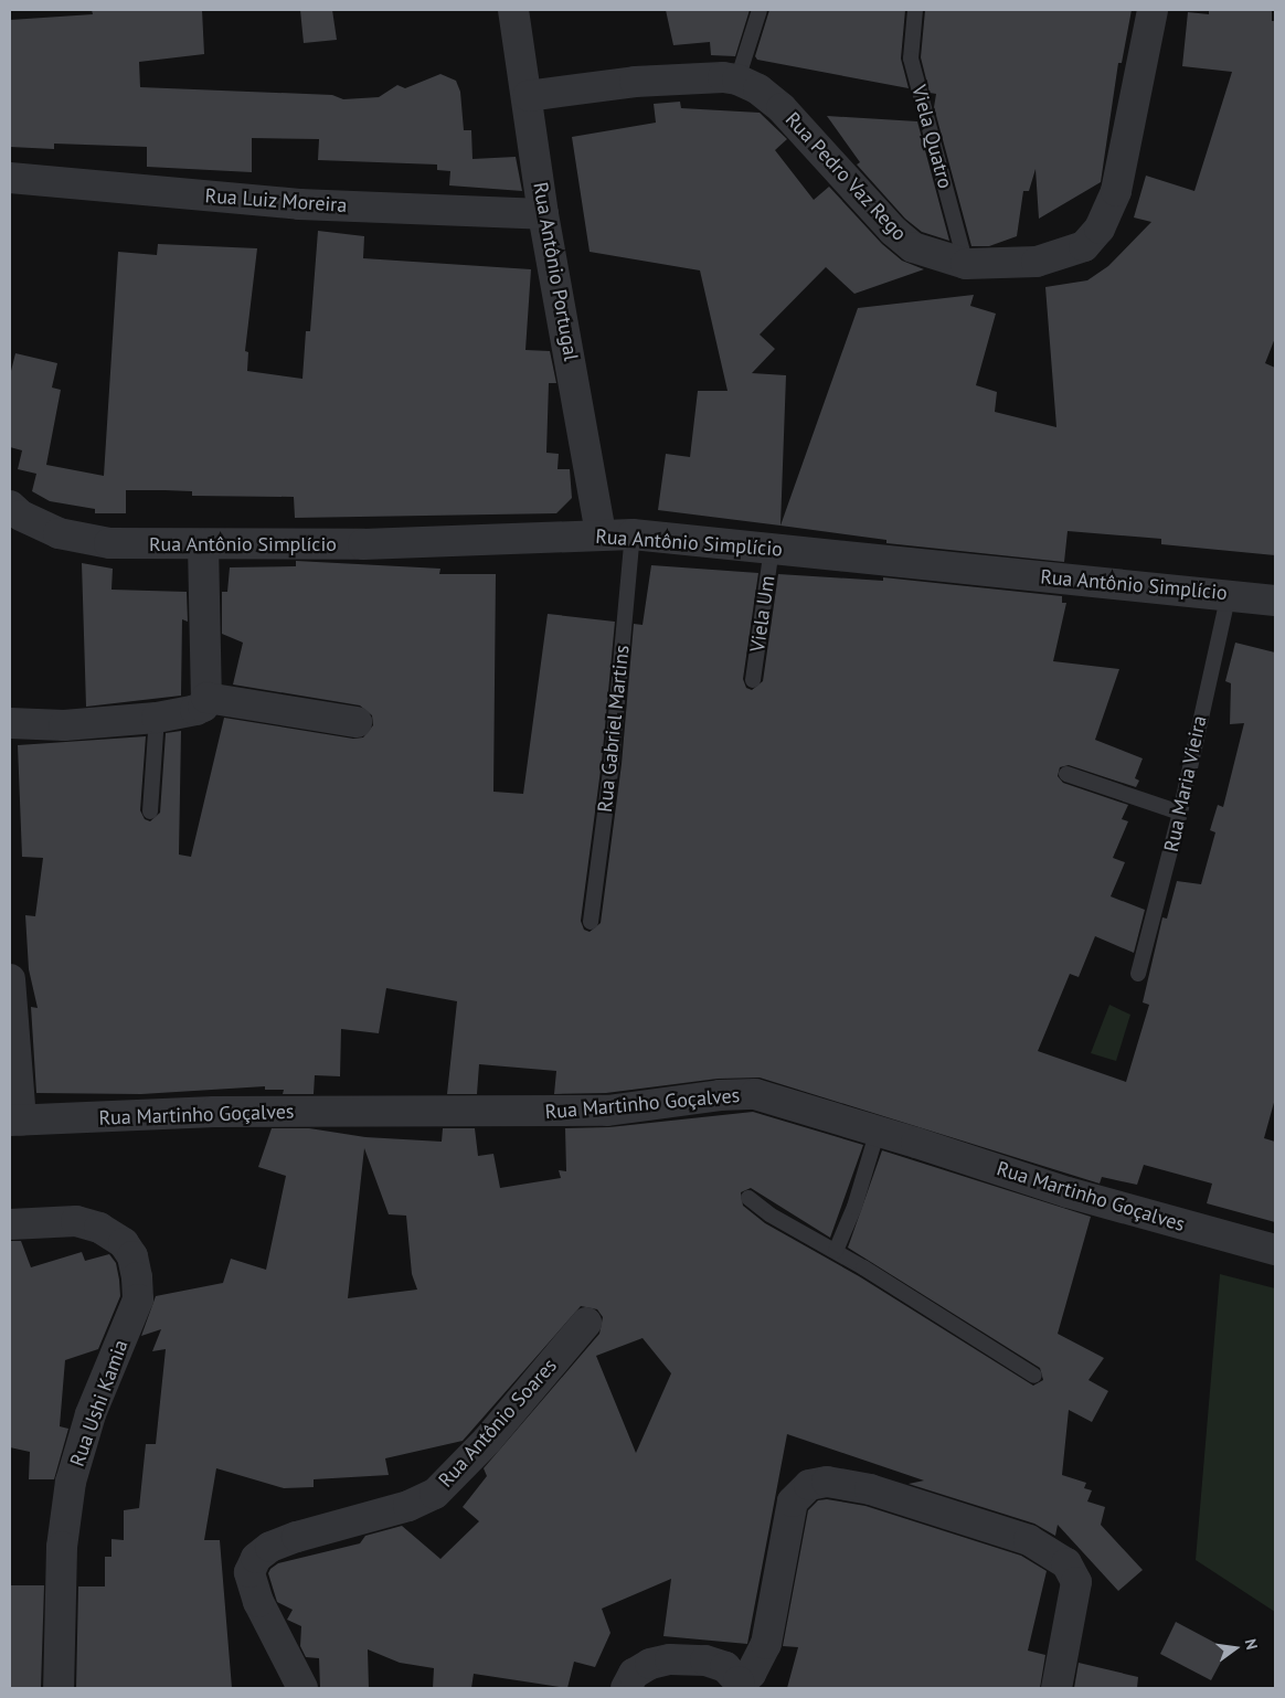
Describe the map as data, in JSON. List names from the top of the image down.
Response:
{
  "streets": {
    "street": [
      "Rua Pedro Vaz Rego",
      "Rua Luiz Moreira",
      "Rua Antônio Portugal",
      "Rua Antônio Simplício",
      "Rua Martinho Goçalves",
      "Rua Ushi Kamia",
      "Rua Antônio Soares"
    ],
    "lane": [
      "Viela Quatro",
      "Viela Um",
      "Rua Gabriel Martins",
      "Rua Maria Vieira"
    ]
  },
  "crossings": [
    ["Viela Quatro", "Rua Pedro Vaz Rego"],
    ["Rua Pedro Vaz Rego", "Rua Antônio Portugal"],
    ["Rua Luiz Moreira", "Rua Antônio Portugal"],
    ["Rua Antônio Portugal", "Rua Antônio Simplício"],
    ["Rua Antônio Simplício", "Viela Um"],
    ["Rua Antônio Simplício", "Rua Gabriel Martins"],
    ["Rua Antônio Simplício", "Rua Maria Vieira"]
  ],
  "north": "right"
}
